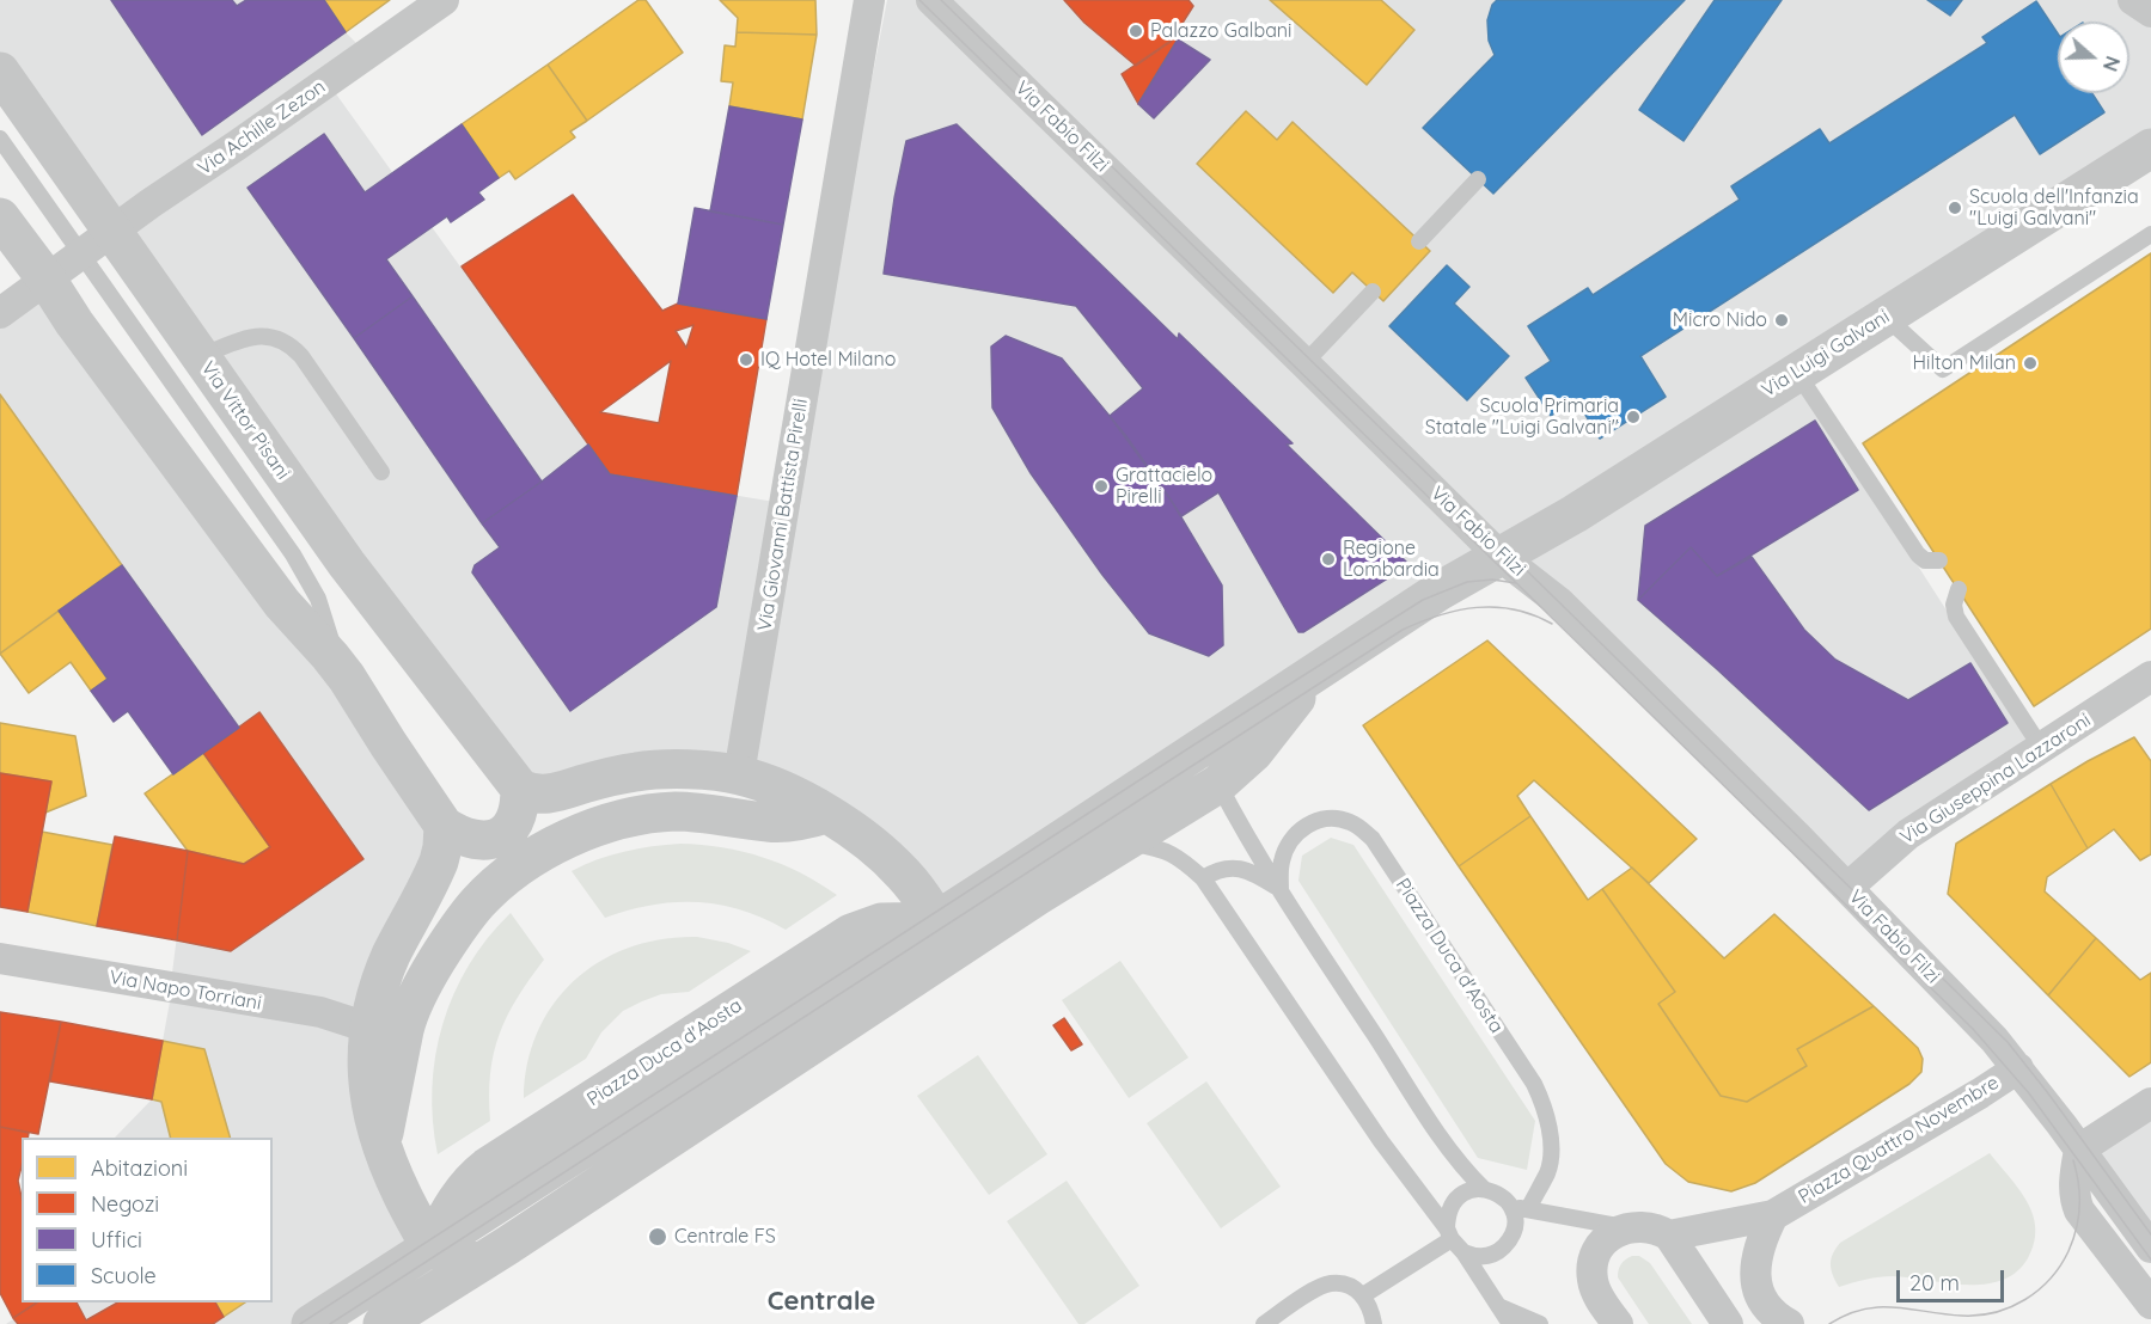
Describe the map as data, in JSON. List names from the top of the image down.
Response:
{
  "streets": {
    "street": [
      "Via Fabio Filzi",
      "Via Achille Zezon",
      "Via Luigi Galvani",
      "Via Vittor Pisani",
      "Via Giovanni Battista Pirelli",
      "Via Giuseppina Lazzaroni",
      "Piazza Duca d'Aosta",
      "Via Napo Torriani",
      "Piazza Quattro Novembre"
    ]
  },
  "crossings": [
    ["Via Fabio Filzi", "Via Luigi Galvani"],
    ["Via Fabio Filzi", "Via Giuseppina Lazzaroni"],
    ["Via Fabio Filzi", "Piazza Quattro Novembre"],
    ["Via Achille Zezon", "Via Vittor Pisani"]
  ],
  "districts": ["Centrale"],
  "places": [
    "Palazzo Galbani",
    "Scuola dell'Infanzia \"Luigi Galvani\"",
    "Micro Nido",
    "IQ Hotel Milano",
    "Hilton Milan",
    "Scuola Primaria Statale \"Luigi Galvani\"",
    "Grattacielo Pirelli",
    "Regione Lombardia",
    "Centrale FS"
  ],
  "legend": [
    "Abitazioni",
    "Negozi",
    "Uffici",
    "Scuole"
  ],
  "scale_bar": "20 m",
  "north": "right"
}
